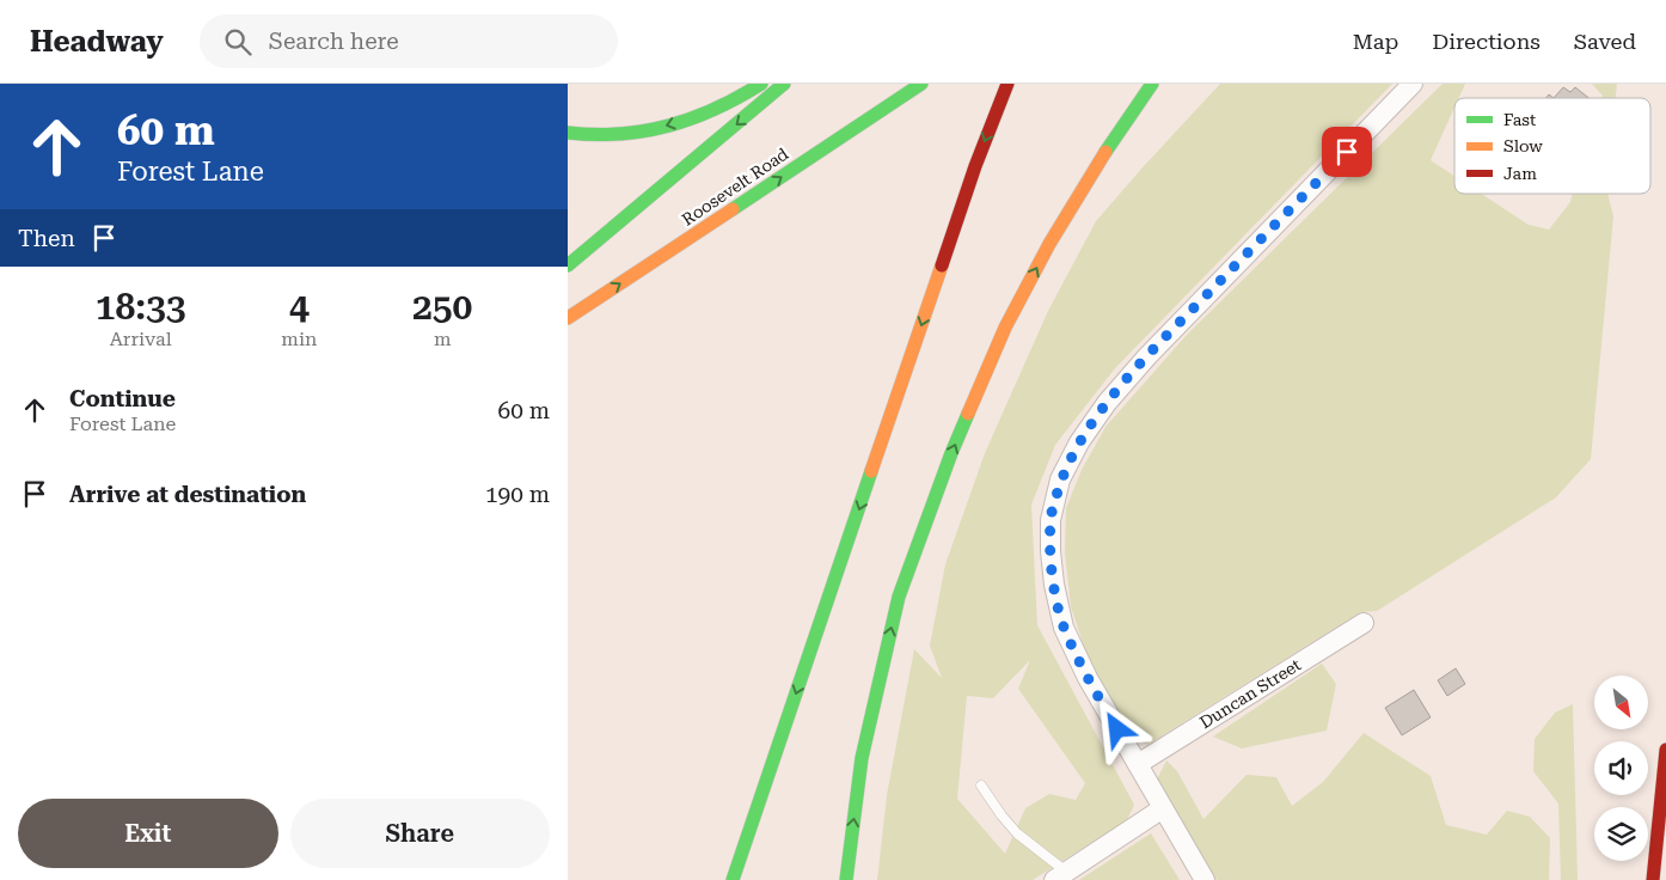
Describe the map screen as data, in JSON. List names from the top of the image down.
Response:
{
  "streets": {
    "main road": ["Roosevelt Road"],
    "street": ["Duncan Street"]
  },
  "legend": ["Fast", "Slow", "Jam"],
  "north": "bottom right",
  "page": {
    "header": "Headway",
    "search": "Search here",
    "nav": ["Map", "Directions", "Saved"],
    "turn": ["60 m", "Forest Lane"],
    "then": "Then",
    "eta": [
      "18:33",
      "Arrival",
      "4",
      "min",
      "250",
      "m"
    ],
    "list": [
      {
        "name": "Continue",
        "note": "Forest Lane",
        "value": "60 m"
      },
      {
        "name": "Arrive at destination",
        "value": "190 m"
      }
    ],
    "buttons": ["Exit", "Share"]
  }
}
